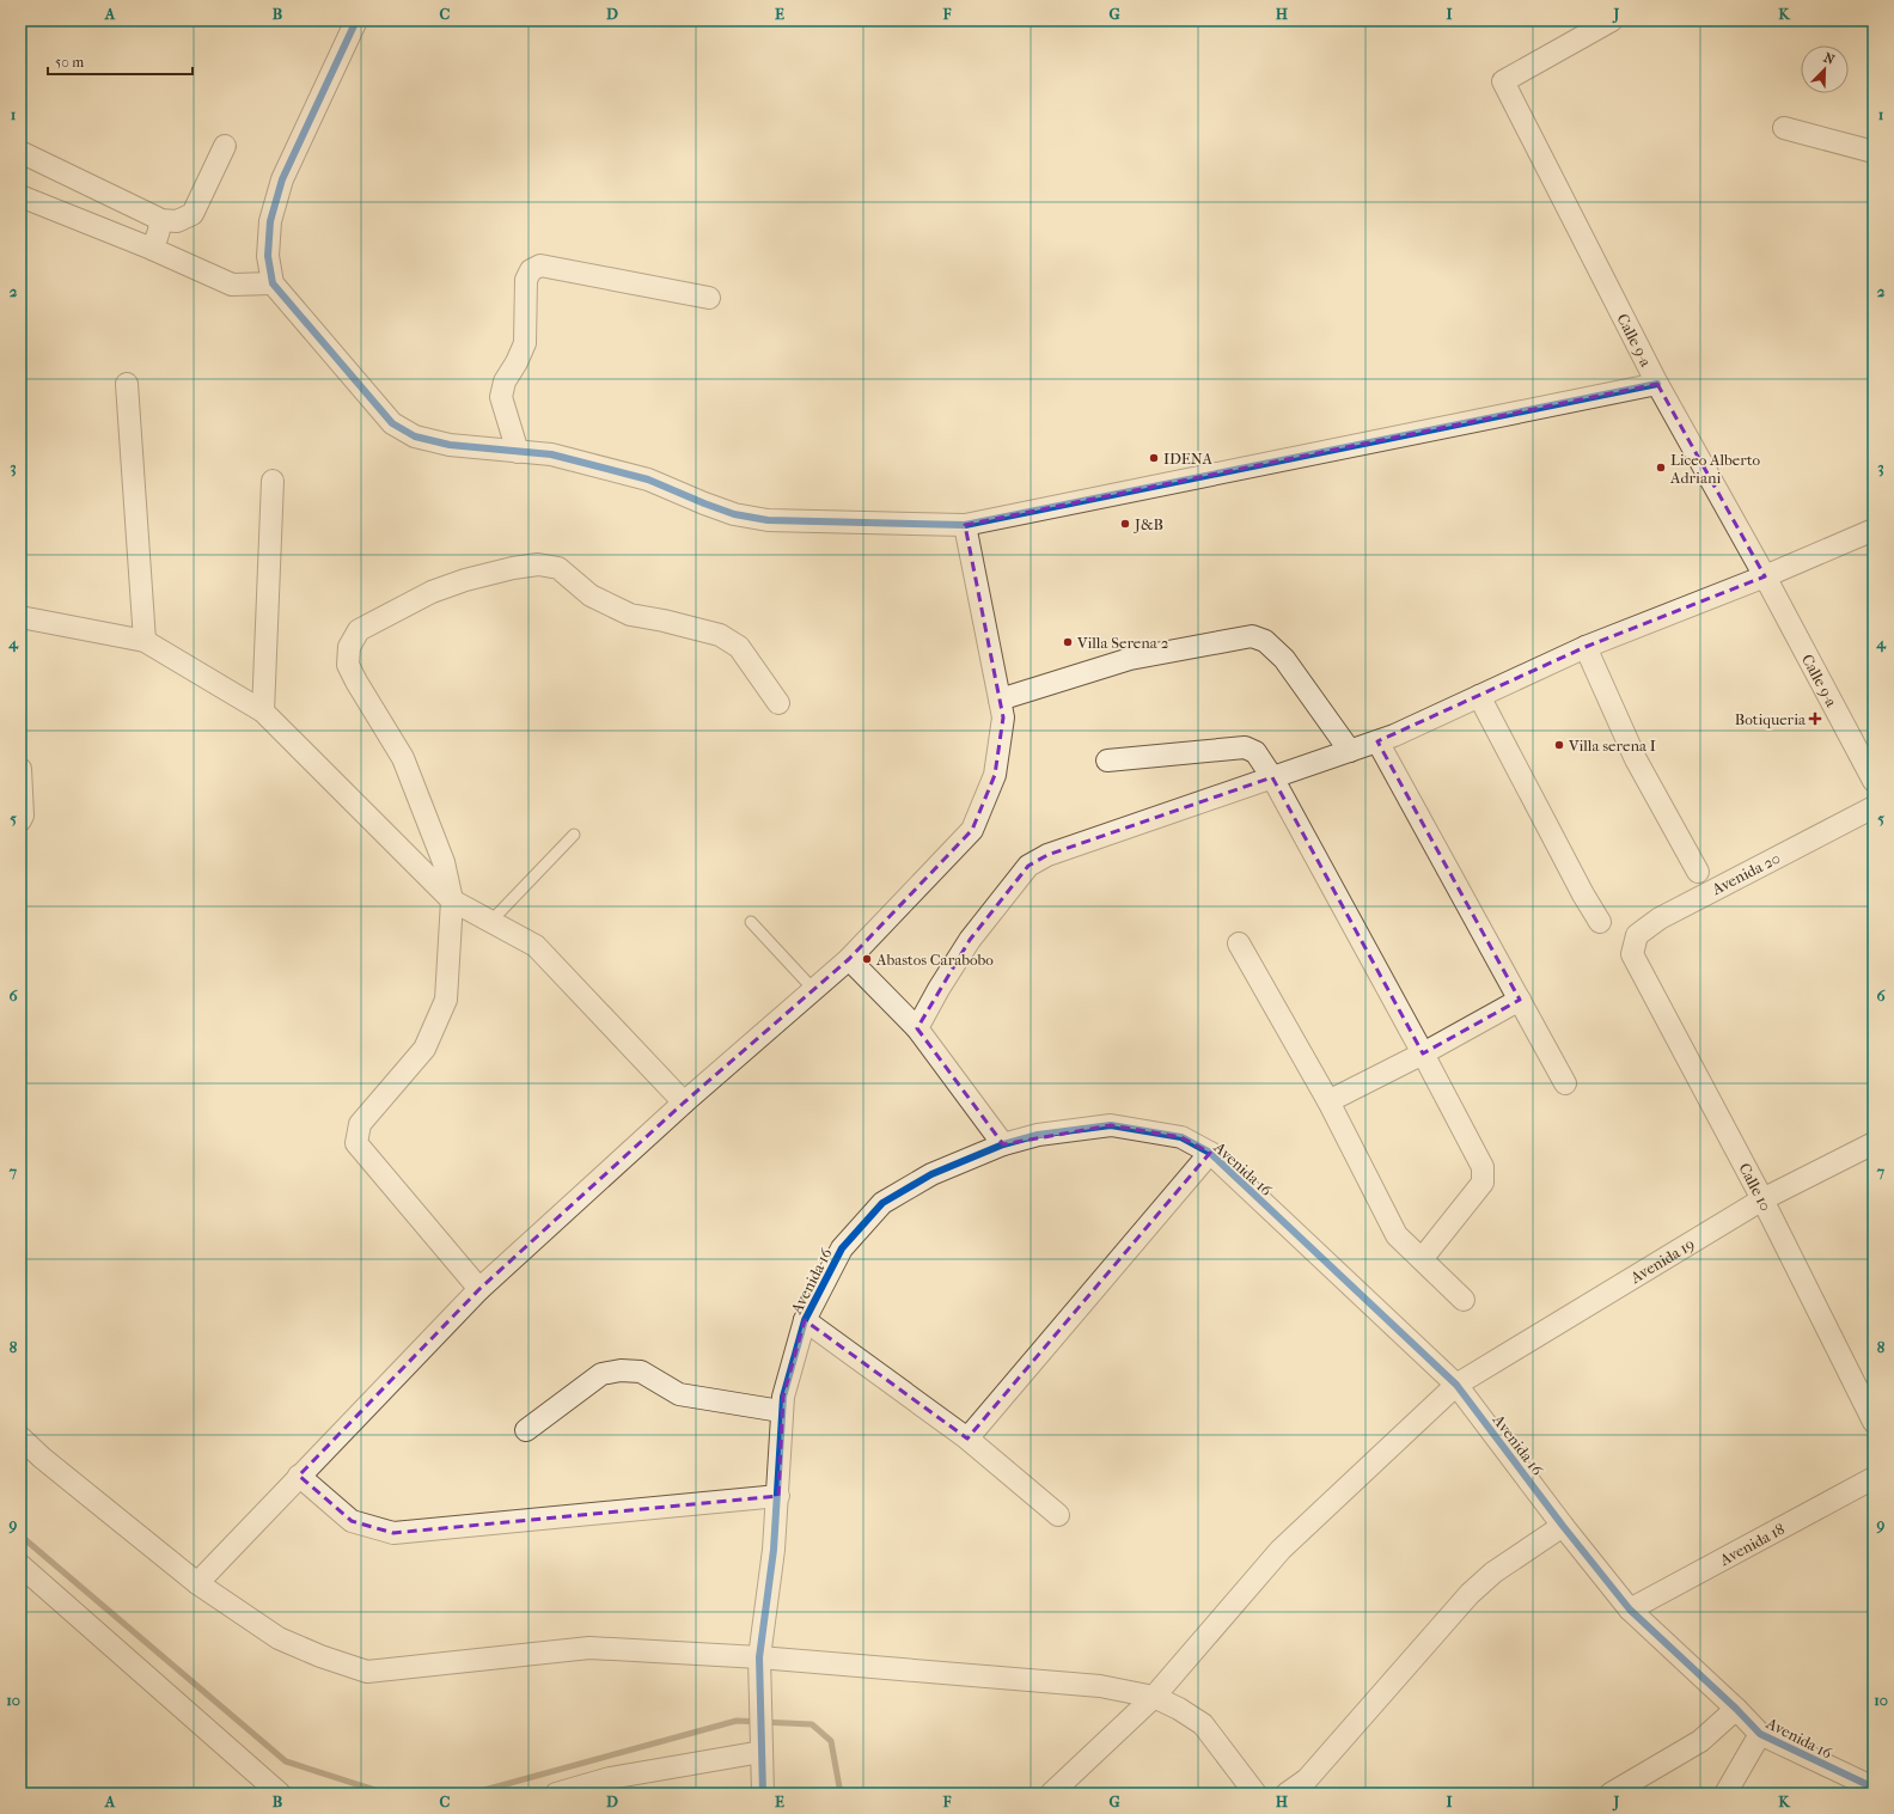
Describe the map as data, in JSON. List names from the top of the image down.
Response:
{
  "streets": {
    "street": [
      "Calle 9-a",
      "Avenida 20",
      "Avenida 16",
      "Calle 10",
      "Avenida 19",
      "Avenida 18"
    ]
  },
  "crossings": [
    ["Avenida 20", "Calle 10"],
    ["Avenida 16", "Avenida 19"],
    ["Avenida 16", "Avenida 18"],
    ["Calle 10", "Avenida 19"]
  ],
  "places": {
    "other": [
      "IDENA",
      "Liceo Alberto Adriani",
      "J&B",
      "Villa Serena 2",
      "Villa serena I",
      "Abastos Carabobo"
    ],
    "health": ["Botiqueria"]
  },
  "scale_bar": "50 m",
  "north": "top right",
  "grid": {
    "columns": [
      "A",
      "B",
      "C",
      "D",
      "E",
      "F",
      "G",
      "H",
      "I",
      "J",
      "K"
    ],
    "rows": [
      "1",
      "2",
      "3",
      "4",
      "5",
      "6",
      "7",
      "8",
      "9",
      "10"
    ]
  }
}
